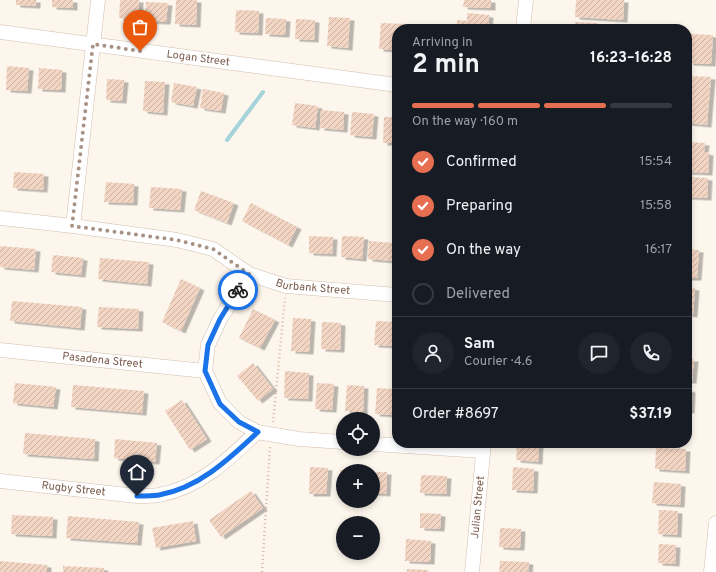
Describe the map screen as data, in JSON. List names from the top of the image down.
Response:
{
  "streets": {
    "street": [
      "Logan Street",
      "Burbank Street",
      "Pasadena Street",
      "Rugby Street",
      "Julian Street"
    ]
  },
  "page": {
    "heading": ["2 min", "Arriving in", "16:23–16:28"],
    "panel": [
      "Sam",
      "Courier · 4.6",
      "Order #8697",
      "$37.19"
    ],
    "bar": "On the way · 160 m",
    "list": [
      ["Confirmed", "15:54"],
      ["Preparing", "15:58"],
      ["On the way", "16:17"],
      "Delivered"
    ],
    "map_buttons": ["+", "−"]
  }
}
